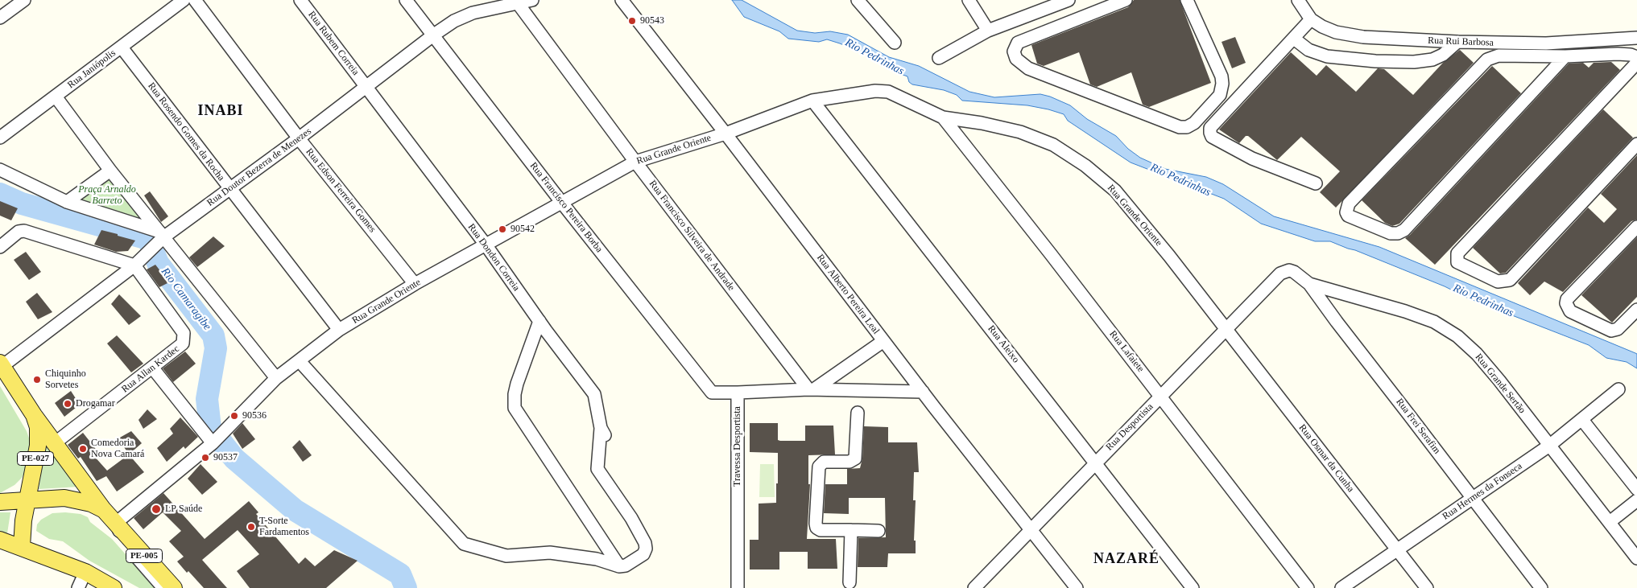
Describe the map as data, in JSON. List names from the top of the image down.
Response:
{
  "streets": {
    "main road": ["PE-027", "PE-005"],
    "street": [
      "Rua Rui Barbosa",
      "Rua Rubem Correia",
      "Rua Janiópolis",
      "Rua Rosendo Gomes da Rocha",
      "Rua Grande Oriente",
      "Rua Doutor Bezerra de Menezes",
      "Rua Edson Ferreira Gomes",
      "Rua Francisco Pereira Borba",
      "Rua Francisco Silveira de Andrade",
      "Rua Dondon Correia",
      "Rua Alberto Pereira Leal",
      "Rua Aleixo",
      "Rua Lafaiete",
      "Rua Allan Kardec",
      "Rua Grande Sertão",
      "Rua Frei Serafim",
      "Rua Desportista",
      "Travessa Desportista",
      "Rua Osmar da Cunha",
      "Rua Hermes da Fonseca"
    ]
  },
  "crossings": [
    ["Rua Rubem Correia", "Rua Doutor Bezerra de Menezes"],
    ["Rua Rubem Correia", "Rua Dondon Correia"],
    ["Rua Janiópolis", "Rua Rosendo Gomes da Rocha"],
    ["Rua Rosendo Gomes da Rocha", "Rua Grande Oriente"],
    ["Rua Rosendo Gomes da Rocha", "Rua Doutor Bezerra de Menezes"],
    ["Rua Grande Oriente", "Rua Edson Ferreira Gomes"],
    ["Rua Grande Oriente", "Rua Francisco Pereira Borba"],
    ["Rua Grande Oriente", "Rua Francisco Silveira de Andrade"],
    ["Rua Grande Oriente", "Rua Dondon Correia"],
    ["Rua Grande Oriente", "Rua Alberto Pereira Leal"],
    ["Rua Grande Oriente", "Rua Aleixo"],
    ["Rua Grande Oriente", "Rua Lafaiete"],
    ["Rua Grande Oriente", "Rua Desportista"],
    ["Rua Grande Oriente", "Rua Osmar da Cunha"],
    ["Rua Grande Oriente", "PE-005"],
    ["Rua Doutor Bezerra de Menezes", "Rua Edson Ferreira Gomes"],
    ["Rua Doutor Bezerra de Menezes", "Rua Francisco Pereira Borba"],
    ["Rua Doutor Bezerra de Menezes", "Rua Francisco Silveira de Andrade"],
    ["Rua Doutor Bezerra de Menezes", "Rua Dondon Correia"],
    ["Rua Doutor Bezerra de Menezes", "Rua Allan Kardec"],
    ["Rua Doutor Bezerra de Menezes", "PE-027"],
    ["Rua Francisco Pereira Borba", "Travessa Desportista"],
    ["Rua Francisco Silveira de Andrade", "Travessa Desportista"],
    ["Rua Alberto Pereira Leal", "Rua Desportista"],
    ["Rua Alberto Pereira Leal", "Travessa Desportista"],
    ["Rua Aleixo", "Rua Desportista"],
    ["Rua Lafaiete", "Rua Desportista"],
    ["Rua Allan Kardec", "PE-027"],
    ["Rua Grande Sertão", "Rua Frei Serafim"],
    ["Rua Grande Sertão", "Rua Hermes da Fonseca"],
    ["Rua Frei Serafim", "Rua Desportista"],
    ["Rua Frei Serafim", "Rua Hermes da Fonseca"],
    ["Rua Desportista", "Rua Osmar da Cunha"],
    ["PE-027", "PE-005"],
    ["Rua Osmar da Cunha", "Rua Hermes da Fonseca"]
  ],
  "districts": ["INABI", "NAZARÉ"],
  "water": ["Rio Pedrinhas", "Rio Camaragibe"],
  "parks": ["Praça Arnaldo Barreto"],
  "places": [
    "90543",
    "90542",
    "Chiquinho Sorvetes",
    "Drogamar",
    "90536",
    "Comedoria Nova Camará",
    "90537",
    "LP Saúde",
    "T-Sorte Fardamentos"
  ]
}
